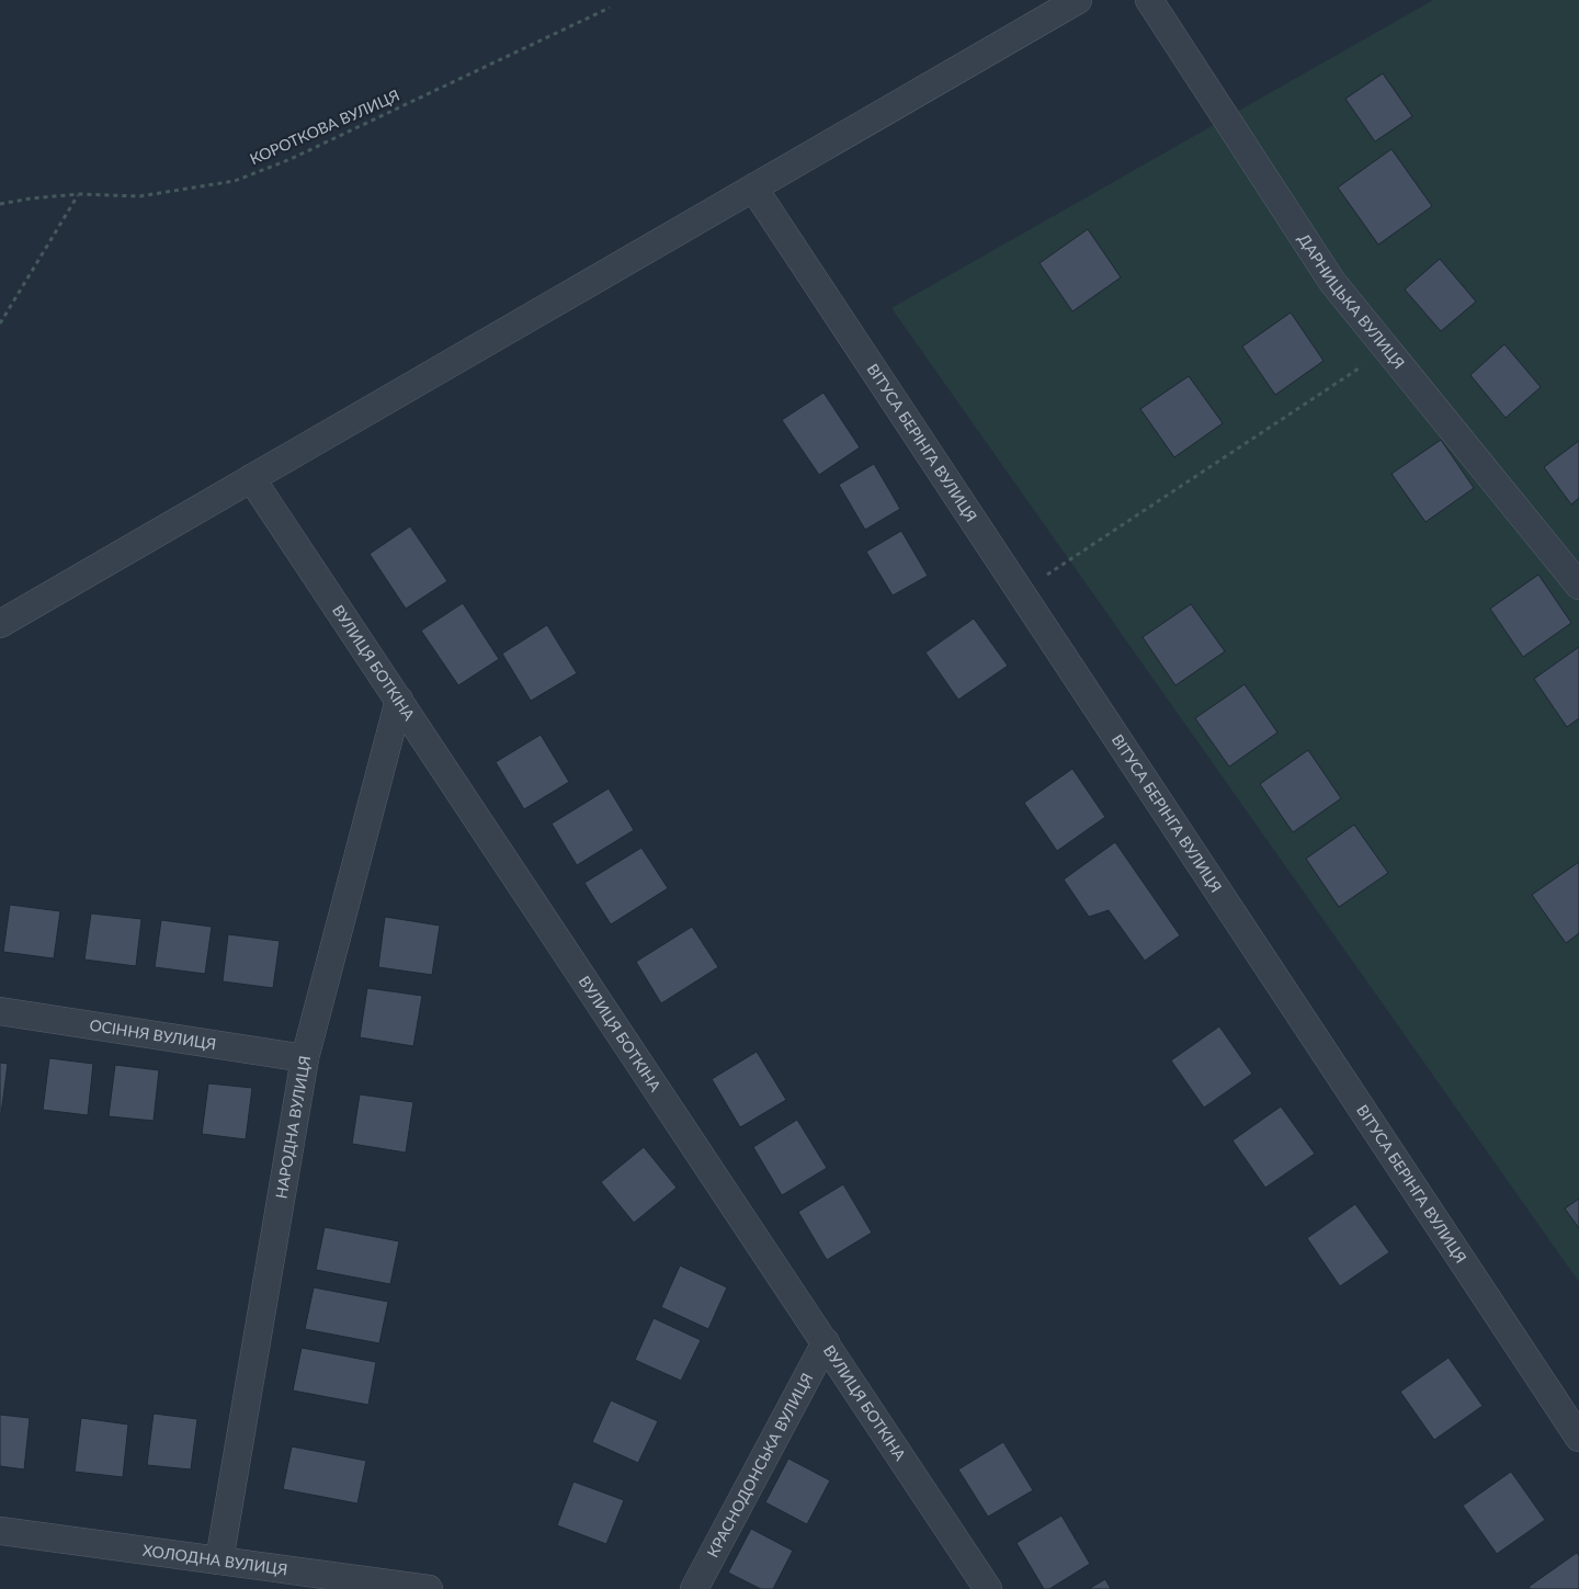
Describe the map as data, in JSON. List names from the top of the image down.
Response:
{
  "streets": {
    "street": [
      "ДАРНИЦЬКА ВУЛИЦЯ",
      "ВІТУСА БЕРІНГА ВУЛИЦЯ",
      "ВУЛИЦЯ БОТКІНА",
      "ОСІННЯ ВУЛИЦЯ",
      "НАРОДНА ВУЛИЦЯ",
      "КРАСНОДОНСЬКА ВУЛИЦЯ",
      "ХОЛОДНА ВУЛИЦЯ"
    ],
    "path": ["КОРОТКОВА ВУЛИЦЯ"]
  },
  "crossings": [
    ["ВУЛИЦЯ БОТКІНА", "НАРОДНА ВУЛИЦЯ"],
    ["ВУЛИЦЯ БОТКІНА", "КРАСНОДОНСЬКА ВУЛИЦЯ"],
    ["ОСІННЯ ВУЛИЦЯ", "НАРОДНА ВУЛИЦЯ"],
    ["НАРОДНА ВУЛИЦЯ", "ХОЛОДНА ВУЛИЦЯ"]
  ]
}
